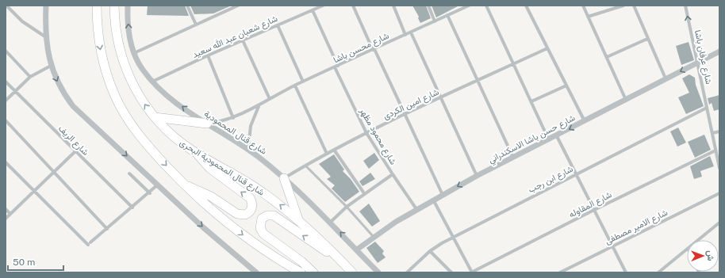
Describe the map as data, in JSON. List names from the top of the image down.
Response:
{
  "streets": {
    "main road": ["شارع قنال المحمودية البحرى"],
    "street": [
      "شارع شعبان عبد الله سعيد",
      "شارع محسن باشا",
      "شارع عرفان باشا",
      "شارع امين الكردى",
      "شارع قنال المحمودية",
      "شارع محمود مظهر",
      "شارع حسن باشا الاسكندراني",
      "شارع الريف",
      "شارع ابن رجب",
      "شارع المقاوله",
      "شارع الامير مصطفى"
    ]
  },
  "crossings": [
    ["شارع شعبان عبد الله سعيد", "شارع قنال المحمودية"],
    ["شارع شعبان عبد الله سعيد", "شارع محمود مظهر"],
    ["شارع محسن باشا", "شارع قنال المحمودية"],
    ["شارع محسن باشا", "شارع محمود مظهر"],
    ["شارع عرفان باشا", "شارع حسن باشا الاسكندراني"],
    ["شارع عرفان باشا", "شارع ابن رجب"],
    ["شارع عرفان باشا", "شارع المقاوله"],
    ["شارع امين الكردى", "شارع قنال المحمودية"],
    ["شارع امين الكردى", "شارع محمود مظهر"],
    ["شارع قنال المحمودية", "شارع حسن باشا الاسكندراني"],
    ["شارع محمود مظهر", "شارع حسن باشا الاسكندراني"]
  ],
  "one_way": ["شارع عرفان باشا", "شارع قنال المحمودية"],
  "scale_bar": "50 m",
  "north": "right"
}
